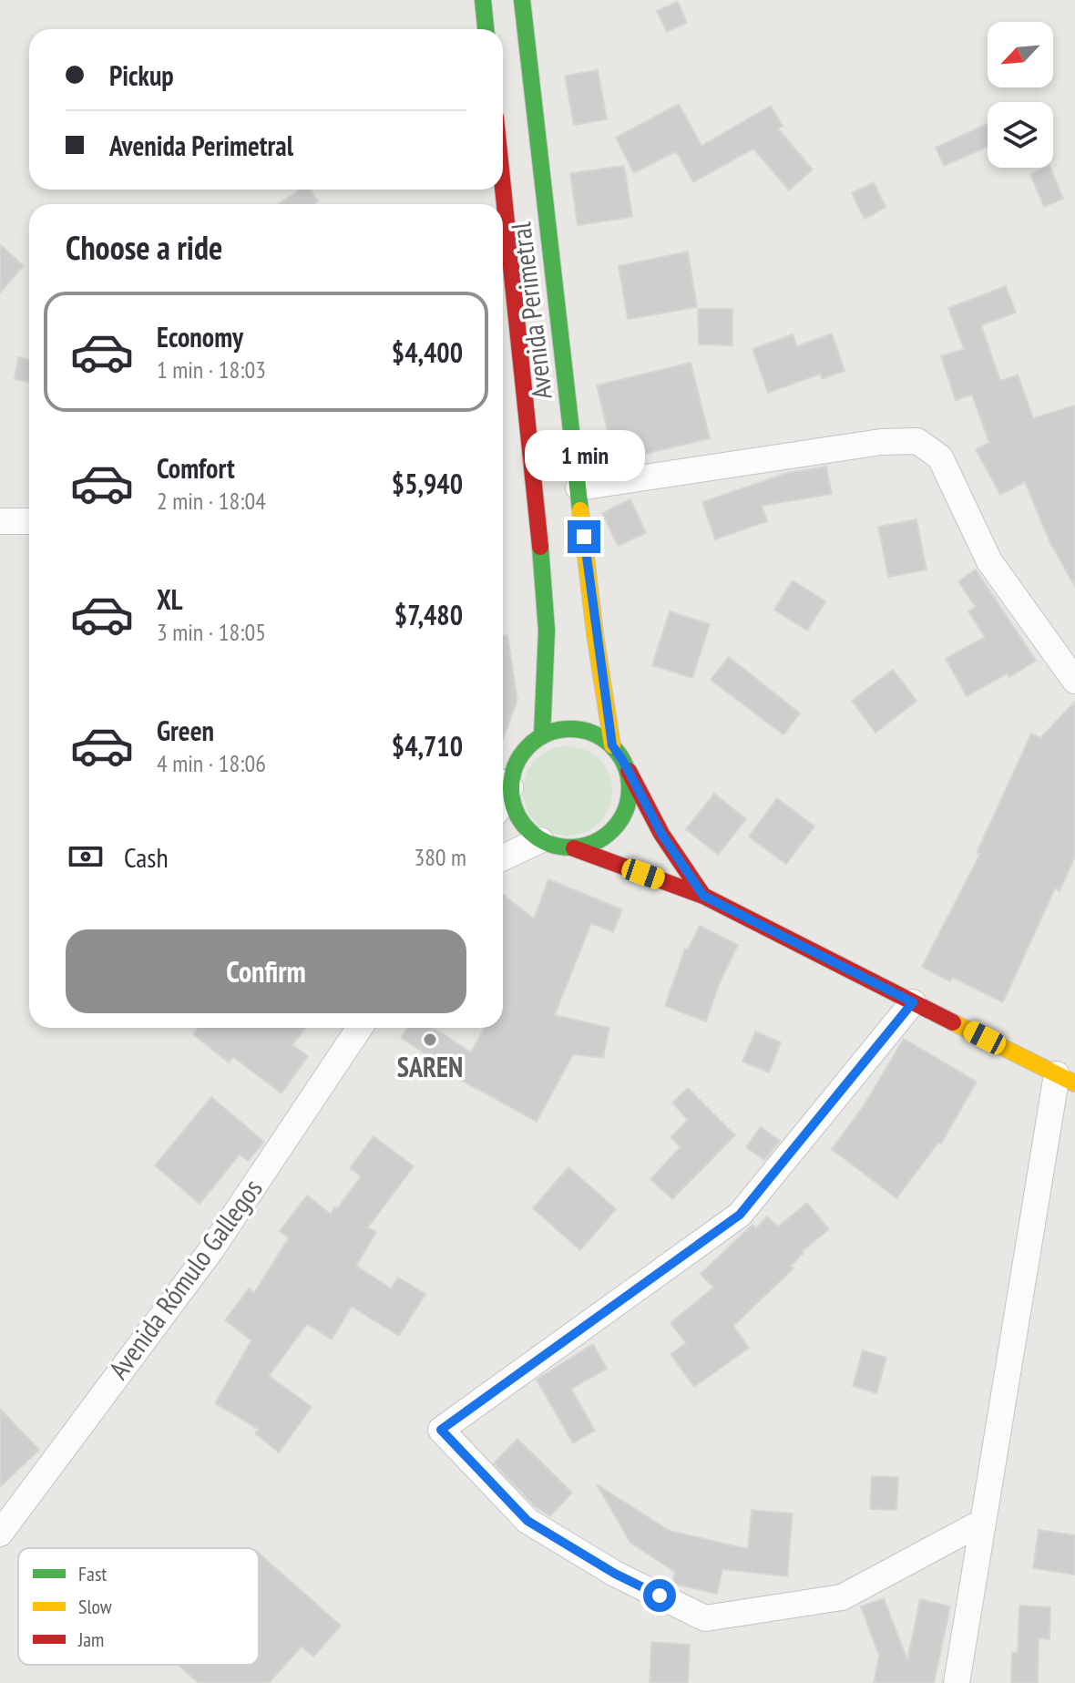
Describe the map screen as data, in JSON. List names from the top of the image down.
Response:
{
  "streets": {
    "main road": ["Avenida Perimetral"],
    "street": ["Avenida Rómulo Gallegos"]
  },
  "places": ["SAREN"],
  "legend": ["Fast", "Slow", "Jam"],
  "north": "bottom left",
  "page": {
    "banner": ["Pickup", "Avenida Perimetral"],
    "heading": "Choose a ride",
    "list": [
      {
        "name": "Economy",
        "note": "1 min · 18:03",
        "value": "$4,400"
      },
      {
        "name": "Comfort",
        "note": "2 min · 18:04",
        "value": "$5,940"
      },
      {
        "name": "XL",
        "note": "3 min · 18:05",
        "value": "$7,480"
      },
      {
        "name": "Green",
        "note": "4 min · 18:06",
        "value": "$4,710"
      }
    ],
    "bubble": "1 min",
    "pay": ["Cash", "380 m"],
    "buttons": "Confirm"
  }
}
